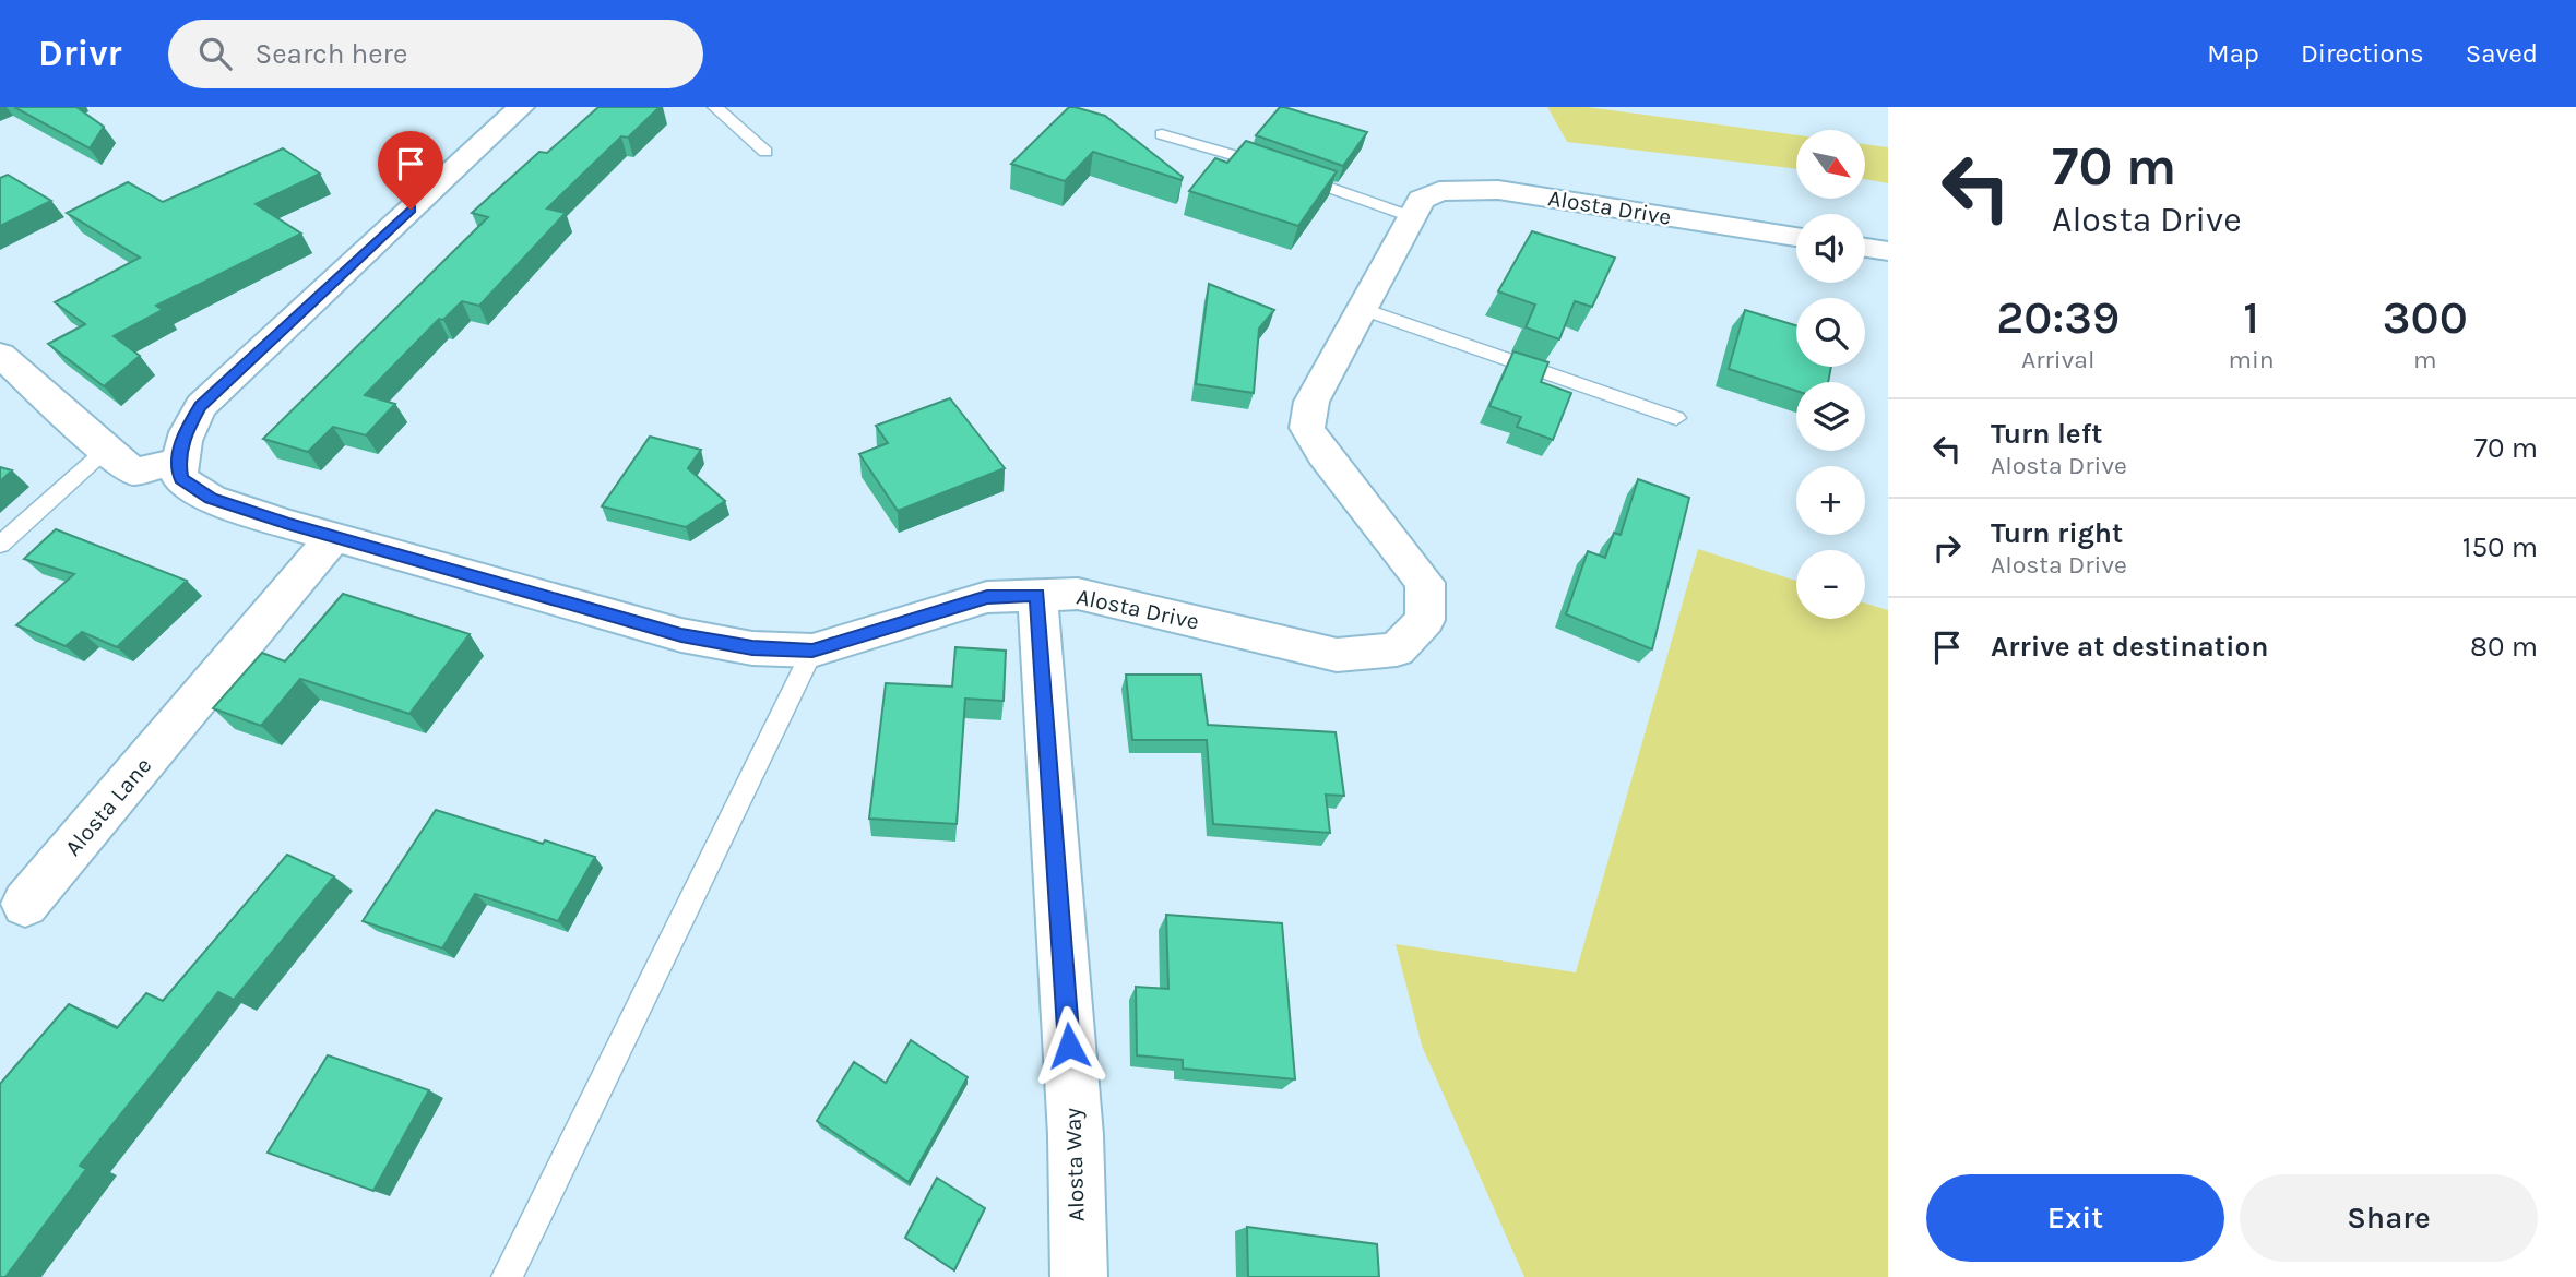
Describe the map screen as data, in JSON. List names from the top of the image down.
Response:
{
  "streets": {
    "street": ["Alosta Drive", "Alosta Lane", "Alosta Way"]
  },
  "crossings": [
    ["Alosta Drive", "Alosta Lane"],
    ["Alosta Drive", "Alosta Way"]
  ],
  "north": "bottom right",
  "page": {
    "header": "Drivr",
    "search": "Search here",
    "nav": ["Map", "Directions", "Saved"],
    "turn": ["70 m", "Alosta Drive"],
    "map_buttons": ["+", "−"],
    "eta": [
      "20:39",
      "Arrival",
      "1",
      "min",
      "300",
      "m"
    ],
    "list": [
      {
        "name": "Turn left",
        "note": "Alosta Drive",
        "value": "70 m"
      },
      {
        "name": "Turn right",
        "note": "Alosta Drive",
        "value": "150 m"
      },
      {
        "name": "Arrive at destination",
        "value": "80 m"
      }
    ],
    "buttons": ["Exit", "Share"]
  }
}
